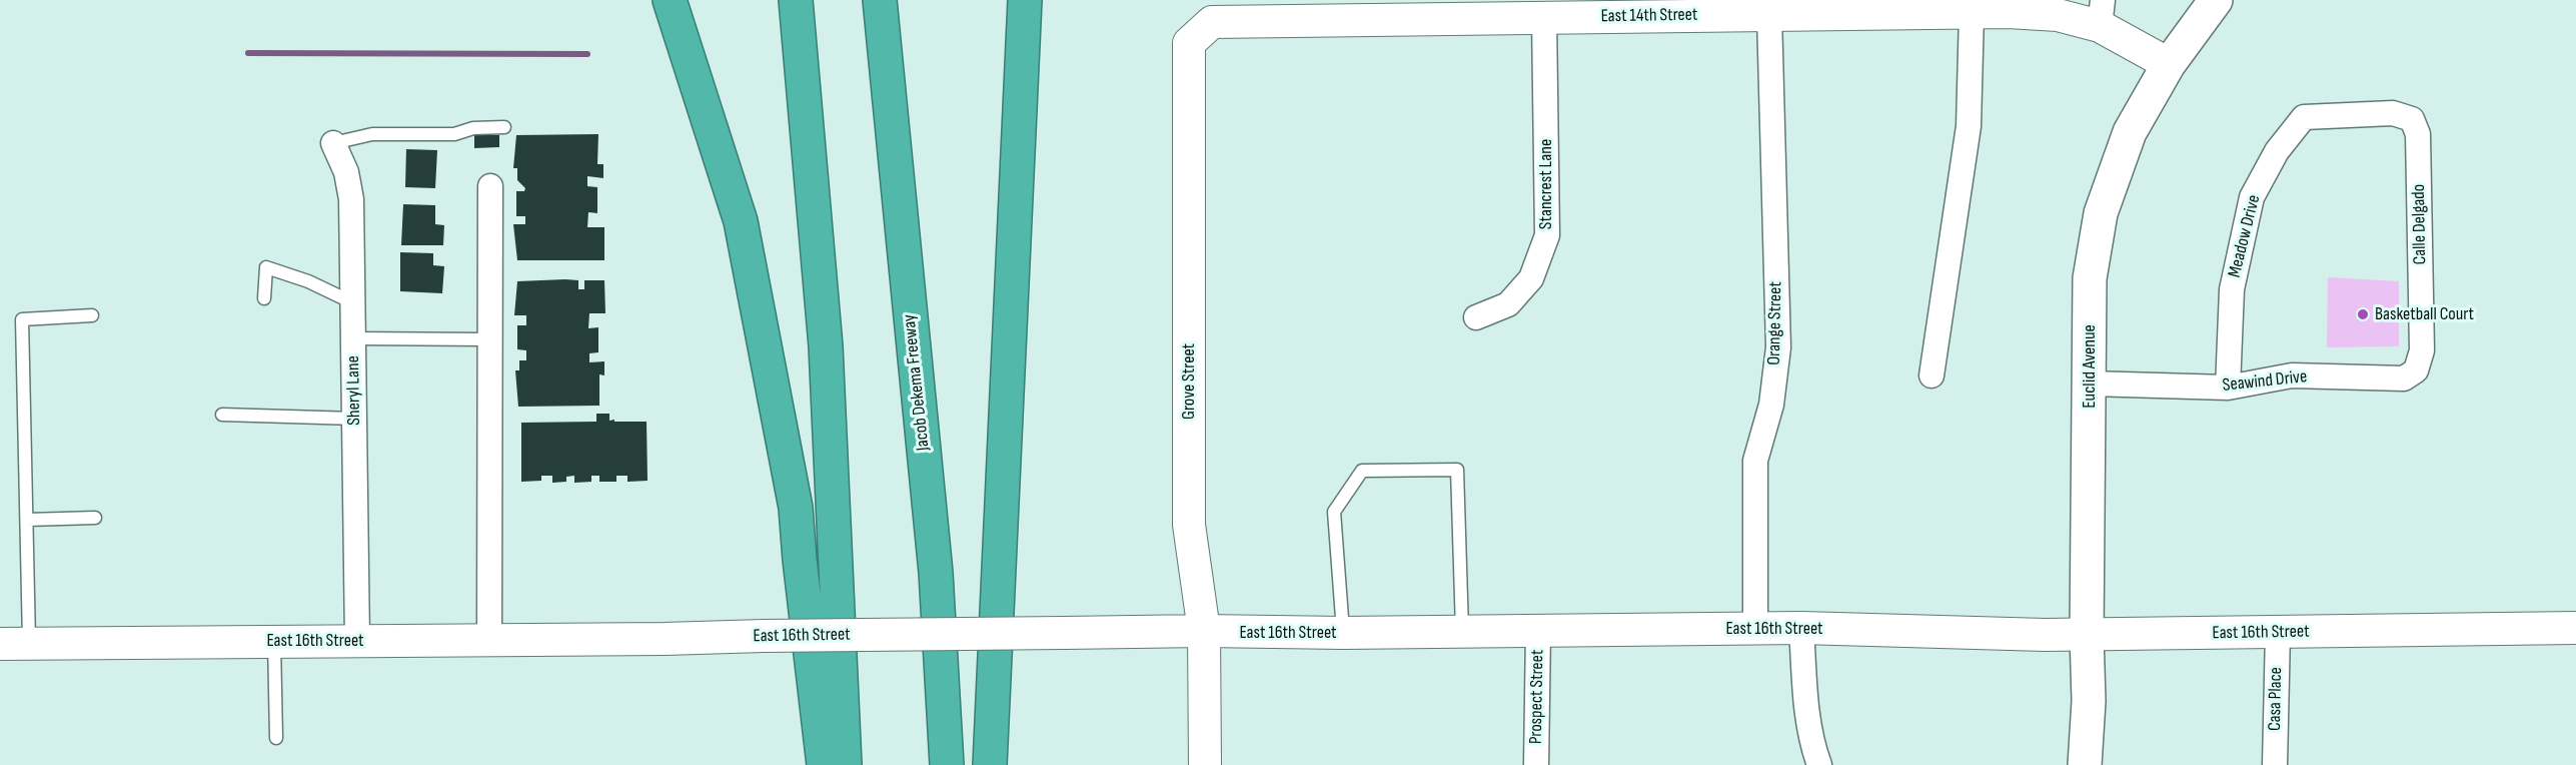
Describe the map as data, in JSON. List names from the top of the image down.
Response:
{
  "streets": {
    "highway": ["Jacob Dekema Freeway"],
    "main road": ["Euclid Avenue"],
    "street": [
      "East 14th Street",
      "Stancrest Lane",
      "Calle Delgado",
      "Meadow Drive",
      "Orange Street",
      "Grove Street",
      "Seawind Drive",
      "Sheryl Lane",
      "East 16th Street",
      "Prospect Street",
      "Casa Place"
    ]
  },
  "crossings": [
    ["East 14th Street", "Stancrest Lane"],
    ["East 14th Street", "Orange Street"],
    ["East 14th Street", "Euclid Avenue"],
    ["East 14th Street", "Grove Street"],
    ["Calle Delgado", "Meadow Drive"],
    ["Calle Delgado", "Seawind Drive"],
    ["Meadow Drive", "Seawind Drive"],
    ["Orange Street", "East 16th Street"],
    ["Euclid Avenue", "Seawind Drive"],
    ["Euclid Avenue", "East 16th Street"],
    ["Grove Street", "East 16th Street"],
    ["Sheryl Lane", "East 16th Street"],
    ["East 16th Street", "Prospect Street"],
    ["East 16th Street", "Casa Place"]
  ],
  "places": ["Basketball Court"]
}
